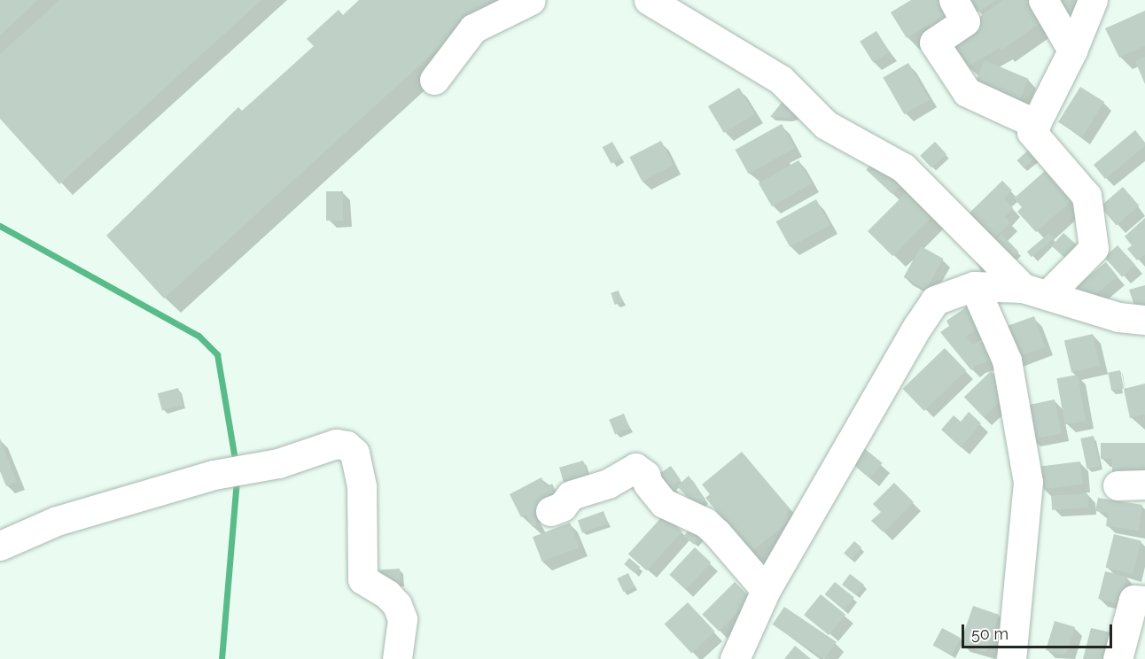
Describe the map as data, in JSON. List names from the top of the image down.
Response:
{
  "scale_bar": "50 m"
}
